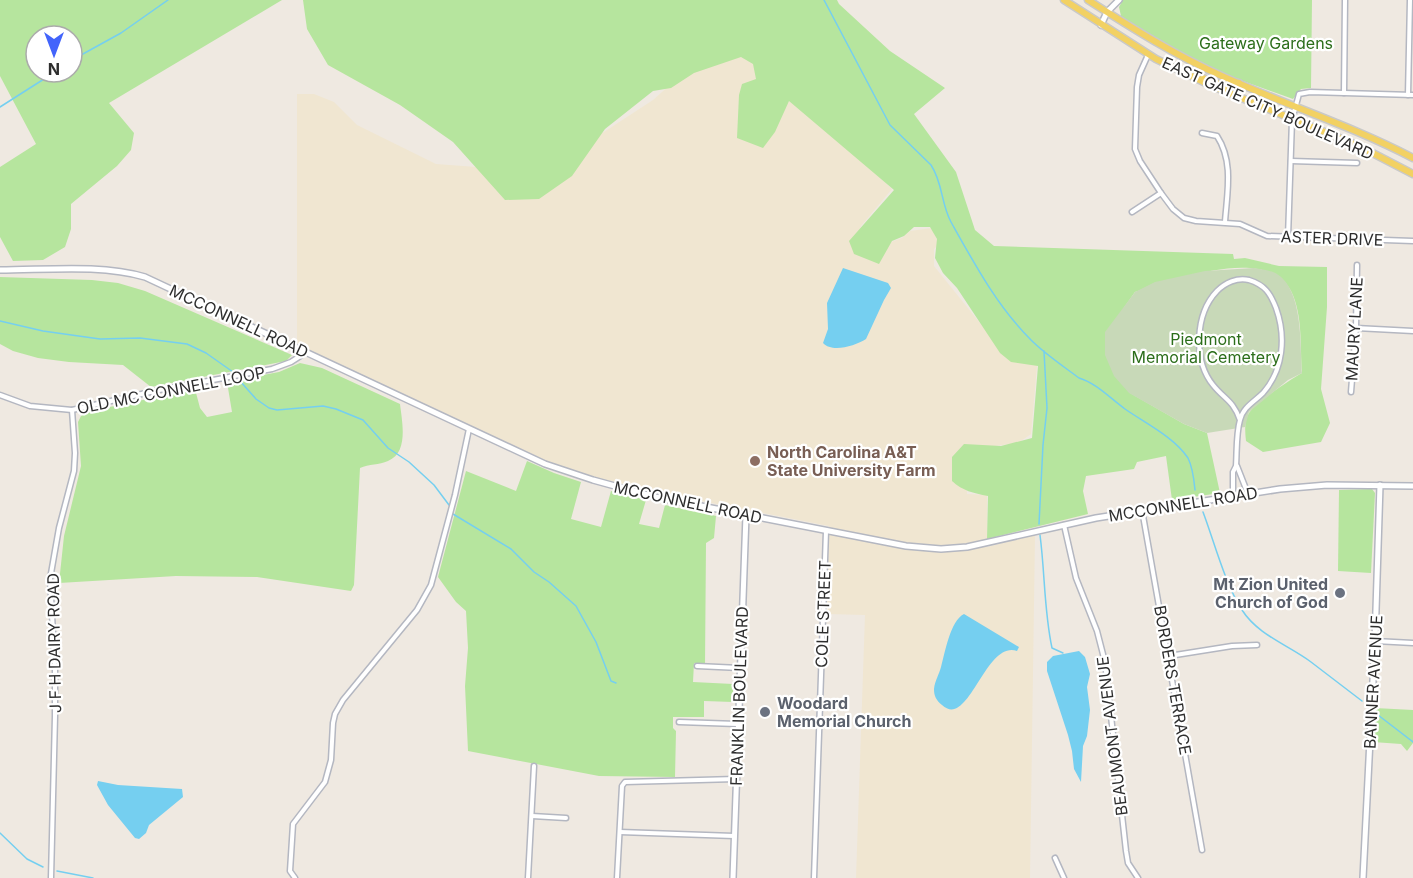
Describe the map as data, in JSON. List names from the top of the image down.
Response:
{
  "streets": {
    "main road": ["EAST GATE CITY BOULEVARD"],
    "street": [
      "ASTER DRIVE",
      "MCCONNELL ROAD",
      "MAURY LANE",
      "OLD MC CONNELL LOOP",
      "COLE STREET",
      "J F H DAIRY ROAD",
      "BORDERS TERRACE",
      "BANNER AVENUE",
      "FRANKLIN BOULEVARD",
      "BEAUMONT AVENUE"
    ]
  },
  "crossings": [
    ["EAST GATE CITY BOULEVARD", "ASTER DRIVE"],
    ["MCCONNELL ROAD", "OLD MC CONNELL LOOP"],
    ["MCCONNELL ROAD", "COLE STREET"],
    ["MCCONNELL ROAD", "BORDERS TERRACE"],
    ["MCCONNELL ROAD", "BANNER AVENUE"],
    ["MCCONNELL ROAD", "FRANKLIN BOULEVARD"],
    ["MCCONNELL ROAD", "BEAUMONT AVENUE"],
    ["OLD MC CONNELL LOOP", "J F H DAIRY ROAD"]
  ],
  "parks": ["Gateway Gardens", "Piedmont Memorial Cemetery"],
  "places": ["North Carolina A&T State University Farm", "Mt Zion United Church of God", "Woodard Memorial Church"],
  "north": "bottom"
}
